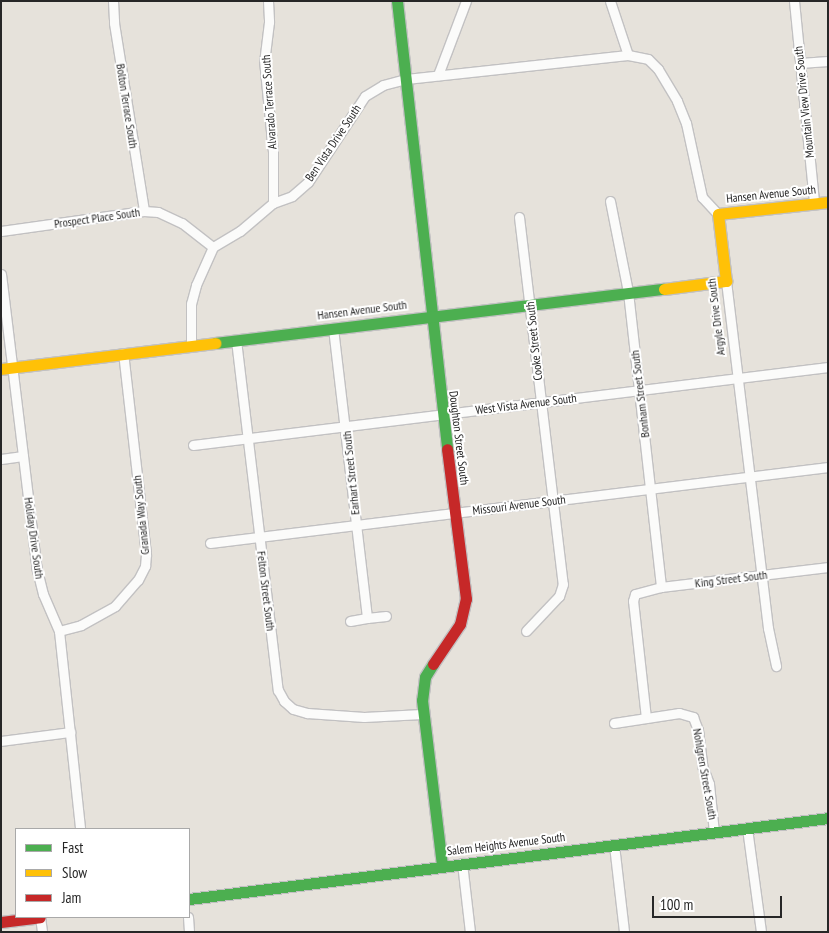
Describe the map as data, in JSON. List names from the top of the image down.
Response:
{
  "streets": {
    "street": [
      "Alvarado Terrace South",
      "Mountain View Drive South",
      "Bolton Terrace South",
      "Ben Vista Drive South",
      "Hansen Avenue South",
      "Prospect Place South",
      "Argyle Drive South",
      "Cooke Street South",
      "Bonham Street South",
      "West Vista Avenue South",
      "Doughton Street South",
      "Earhart Street South",
      "Missouri Avenue South",
      "Granada Way South",
      "Holiday Drive South",
      "King Street South",
      "Felton Street South",
      "Nohlgren Street South",
      "Salem Heights Avenue South"
    ]
  },
  "crossings": [
    ["Alvarado Terrace South", "Ben Vista Drive South"],
    ["Mountain View Drive South", "Hansen Avenue South"],
    ["Bolton Terrace South", "Prospect Place South"],
    ["Ben Vista Drive South", "Prospect Place South"],
    ["Ben Vista Drive South", "Doughton Street South"],
    ["Hansen Avenue South", "Argyle Drive South"],
    ["Hansen Avenue South", "Cooke Street South"],
    ["Hansen Avenue South", "Bonham Street South"],
    ["Hansen Avenue South", "Doughton Street South"],
    ["Hansen Avenue South", "Earhart Street South"],
    ["Hansen Avenue South", "Granada Way South"],
    ["Hansen Avenue South", "Holiday Drive South"],
    ["Hansen Avenue South", "Felton Street South"],
    ["Argyle Drive South", "West Vista Avenue South"],
    ["Argyle Drive South", "Missouri Avenue South"],
    ["Argyle Drive South", "King Street South"],
    ["Cooke Street South", "West Vista Avenue South"],
    ["Cooke Street South", "Missouri Avenue South"],
    ["Bonham Street South", "West Vista Avenue South"],
    ["Bonham Street South", "Missouri Avenue South"],
    ["Bonham Street South", "King Street South"],
    ["West Vista Avenue South", "Doughton Street South"],
    ["West Vista Avenue South", "Earhart Street South"],
    ["West Vista Avenue South", "Felton Street South"],
    ["Doughton Street South", "Missouri Avenue South"],
    ["Doughton Street South", "Felton Street South"],
    ["Doughton Street South", "Salem Heights Avenue South"],
    ["Earhart Street South", "Missouri Avenue South"],
    ["Missouri Avenue South", "Felton Street South"],
    ["Granada Way South", "Holiday Drive South"],
    ["King Street South", "Nohlgren Street South"],
    ["Nohlgren Street South", "Salem Heights Avenue South"]
  ],
  "legend": ["Fast", "Slow", "Jam"],
  "scale_bar": "100 m"
}
